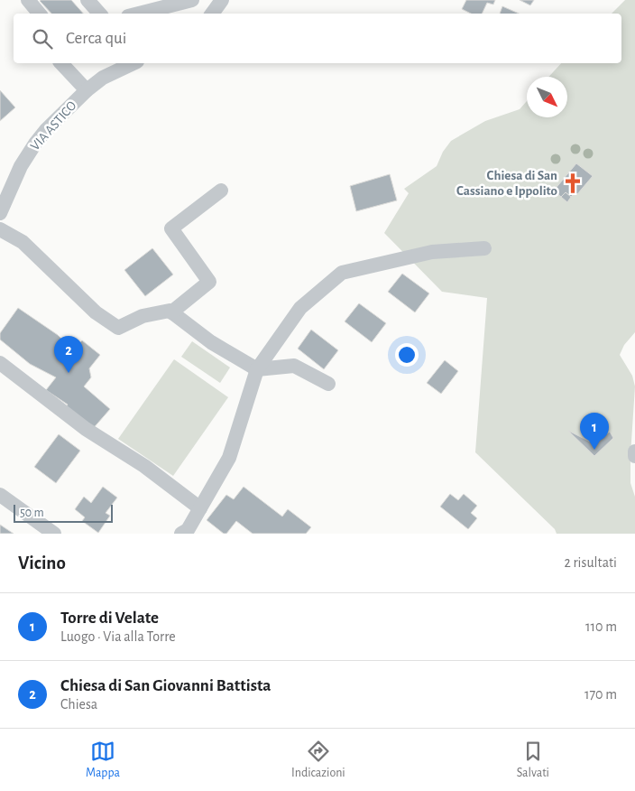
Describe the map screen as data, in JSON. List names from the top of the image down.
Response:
{
  "streets": {
    "street": ["VIA ASTICO"]
  },
  "places": {
    "church": ["Chiesa di San Cassiano e Ippolito"]
  },
  "scale_bar": "50 m",
  "north": "bottom right",
  "page": {
    "search": "Cerca qui",
    "pins": ["2", "1"],
    "scale": "50 m",
    "heading": ["Vicino", "2 risultati"],
    "list": [
      {
        "mark": "1",
        "name": "Torre di Velate",
        "note": "Luogo · Via alla Torre",
        "value": "110 m"
      },
      {
        "mark": "2",
        "name": "Chiesa di San Giovanni Battista",
        "note": "Chiesa",
        "value": "170 m"
      }
    ],
    "nav": ["Mappa", "Indicazioni", "Salvati"]
  }
}
